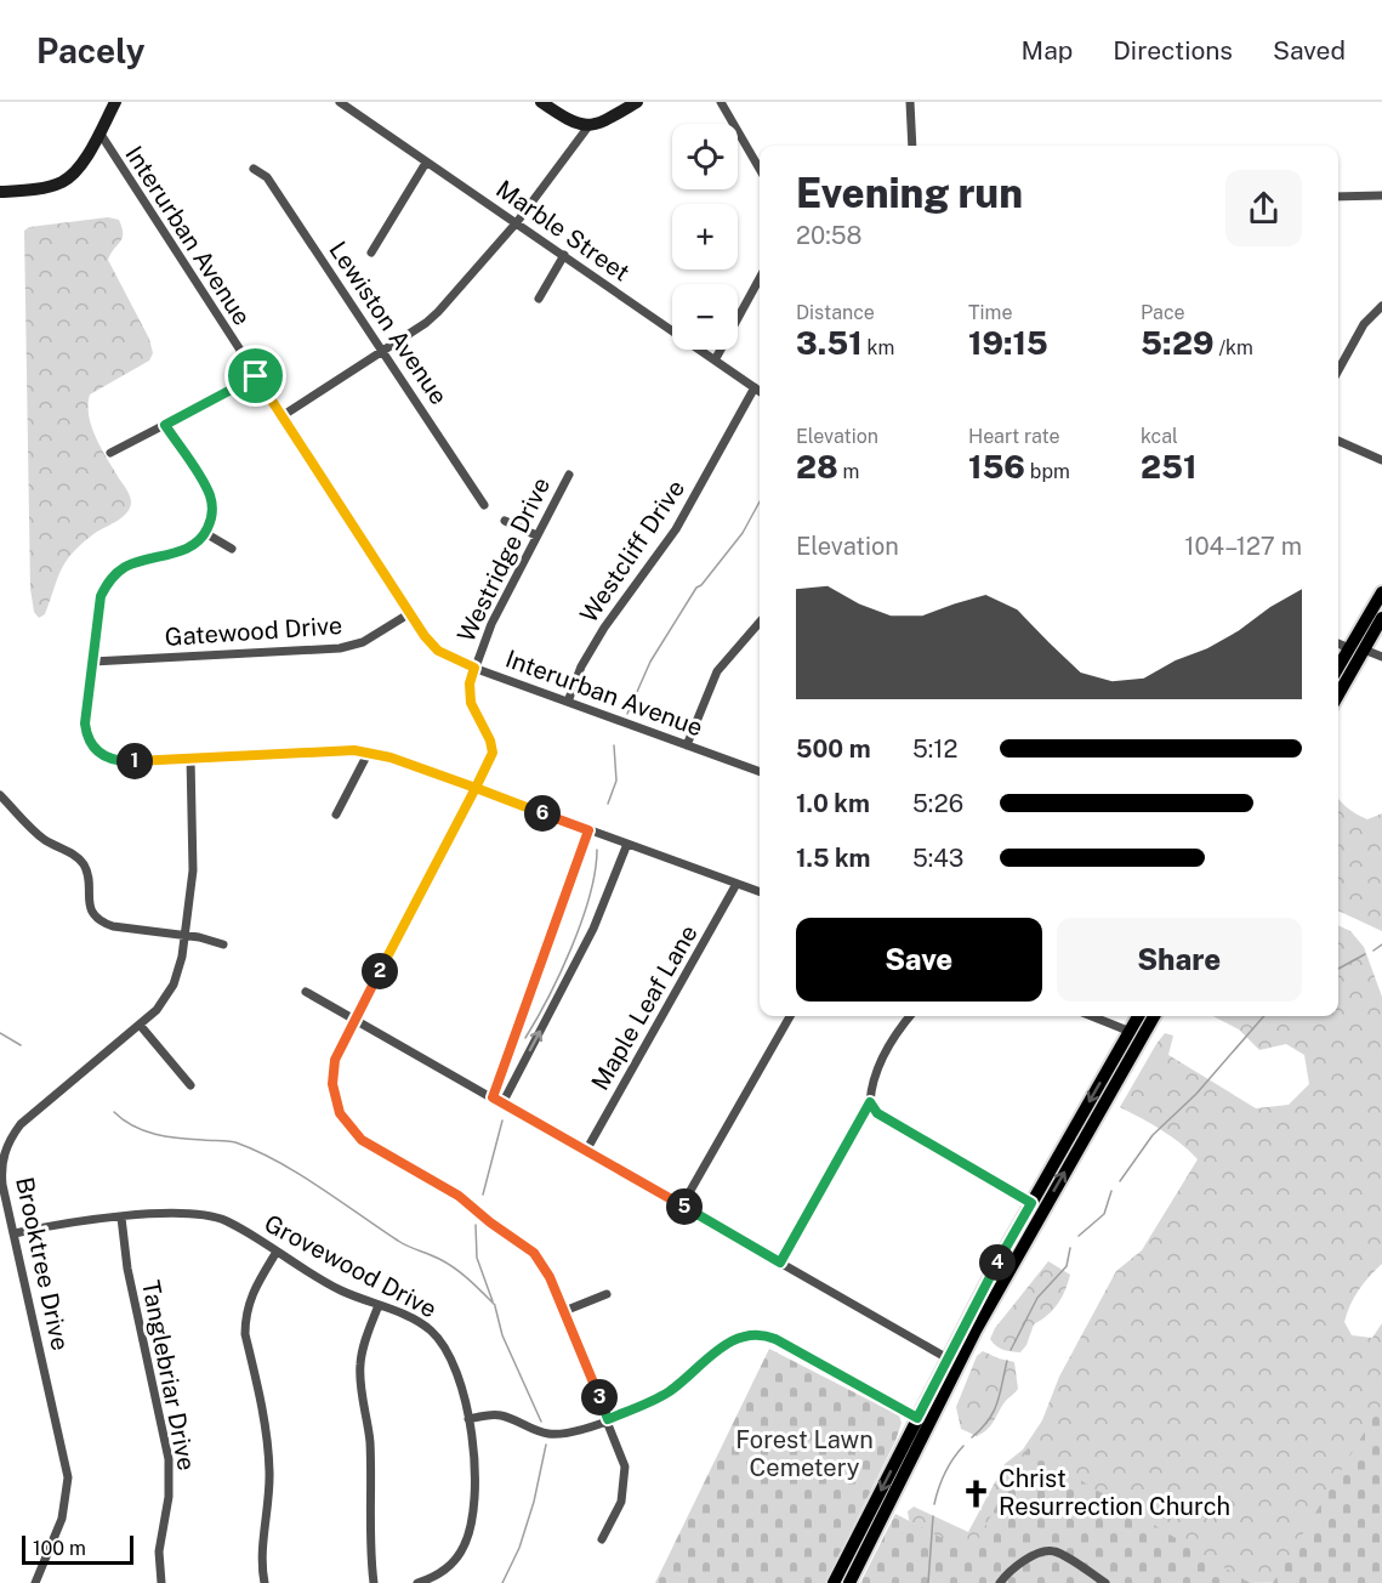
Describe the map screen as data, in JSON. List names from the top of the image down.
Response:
{
  "streets": {
    "street": [
      "Marble Street",
      "Interurban Avenue",
      "Lewiston Avenue",
      "Westcliff Drive",
      "Westridge Drive",
      "Gatewood Drive",
      "Maple Leaf Lane",
      "Brooktree Drive",
      "Grovewood Drive",
      "Tanglebriar Drive"
    ]
  },
  "crossings": [
    ["Marble Street", "Westcliff Drive"],
    ["Interurban Avenue", "Westcliff Drive"],
    ["Interurban Avenue", "Westridge Drive"],
    ["Interurban Avenue", "Gatewood Drive"],
    ["Brooktree Drive", "Grovewood Drive"],
    ["Grovewood Drive", "Tanglebriar Drive"]
  ],
  "parks": ["Forest Lawn Cemetery"],
  "places": {
    "church": ["Christ Resurrection Church"]
  },
  "scale_bar": "100 m",
  "page": {
    "header": "Pacely",
    "nav": ["Map", "Directions", "Saved"],
    "map_buttons": ["+", "−"],
    "heading": ["Evening run", "20:58"],
    "stats": [
      ["Distance", "3.51 km"],
      ["Time", "19:15"],
      ["Pace", "5:29 /km"],
      ["Elevation", "28 m"],
      ["Heart rate", "156 bpm"],
      ["kcal", "251"]
    ],
    "chart": ["Elevation", "104–127 m"],
    "list": [
      {
        "name": "500 m",
        "note": "5:12"
      },
      {
        "name": "1.0 km",
        "note": "5:26"
      },
      {
        "name": "1.5 km",
        "note": "5:43"
      }
    ],
    "pins": [
      "1",
      "6",
      "2",
      "5",
      "4",
      "3"
    ],
    "buttons": ["Save", "Share"],
    "scale": "100 m"
  }
}
